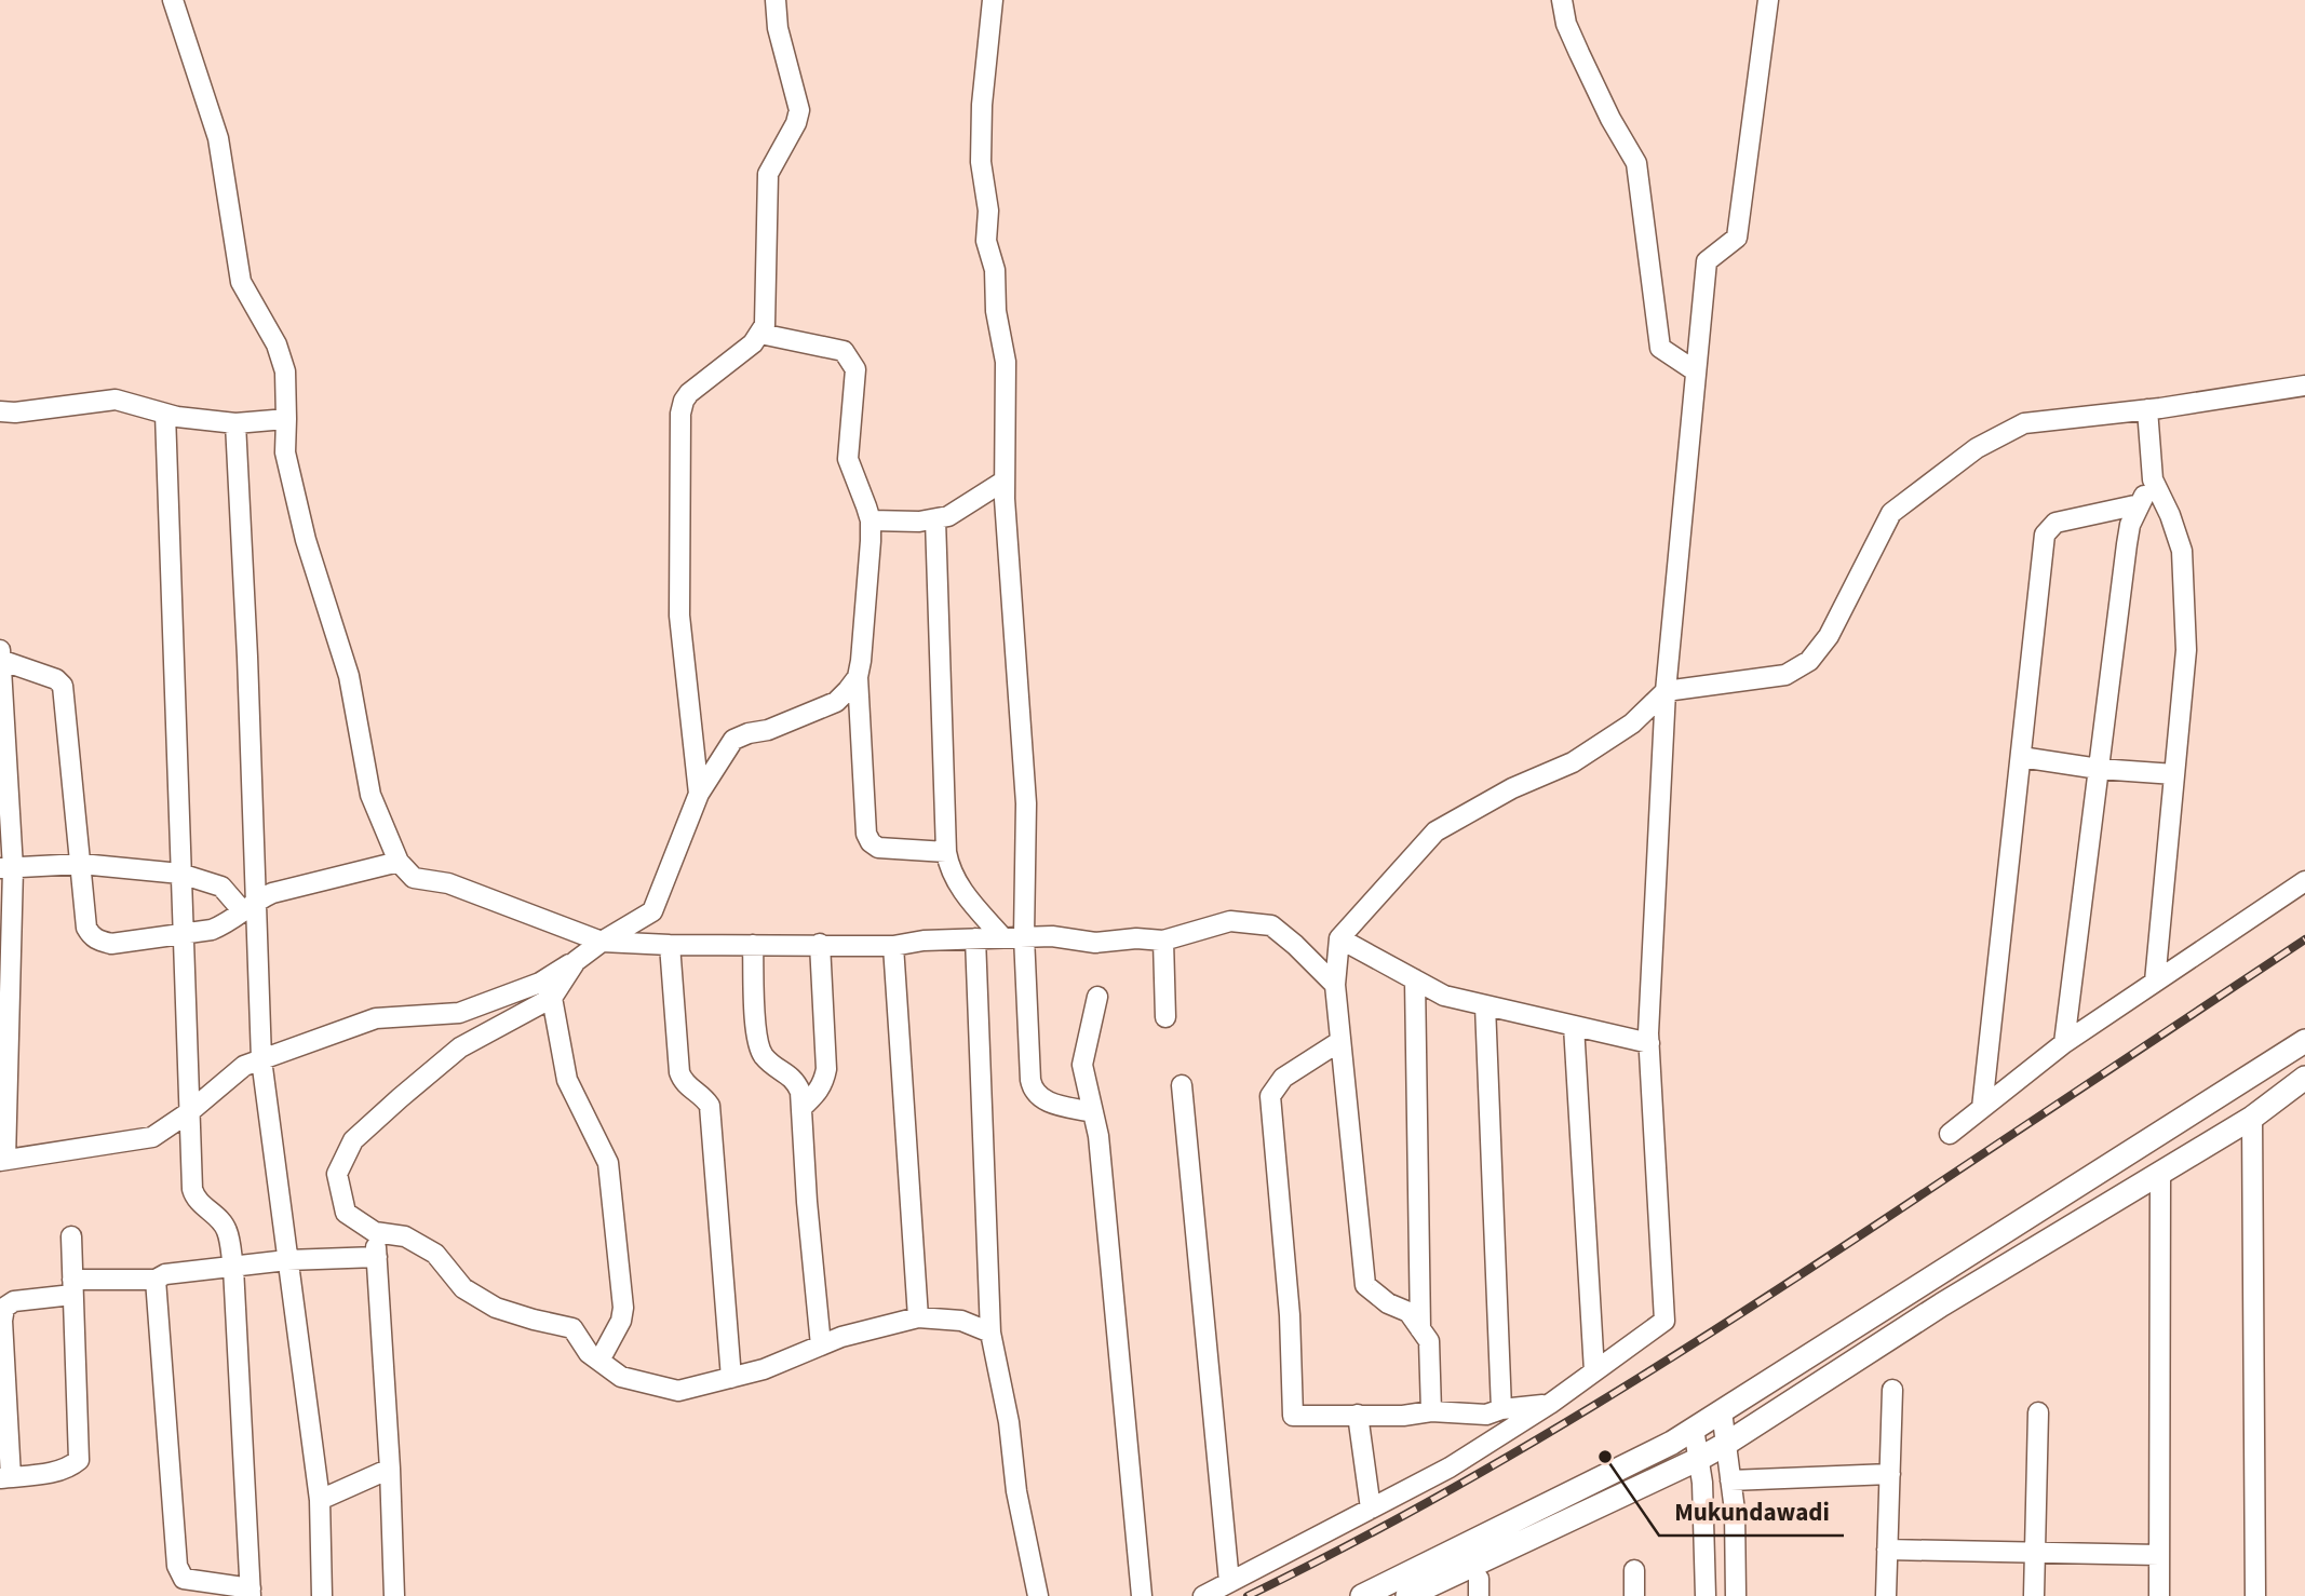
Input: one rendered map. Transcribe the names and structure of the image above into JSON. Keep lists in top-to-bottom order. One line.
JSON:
{"places":["Mukundawadi"]}
